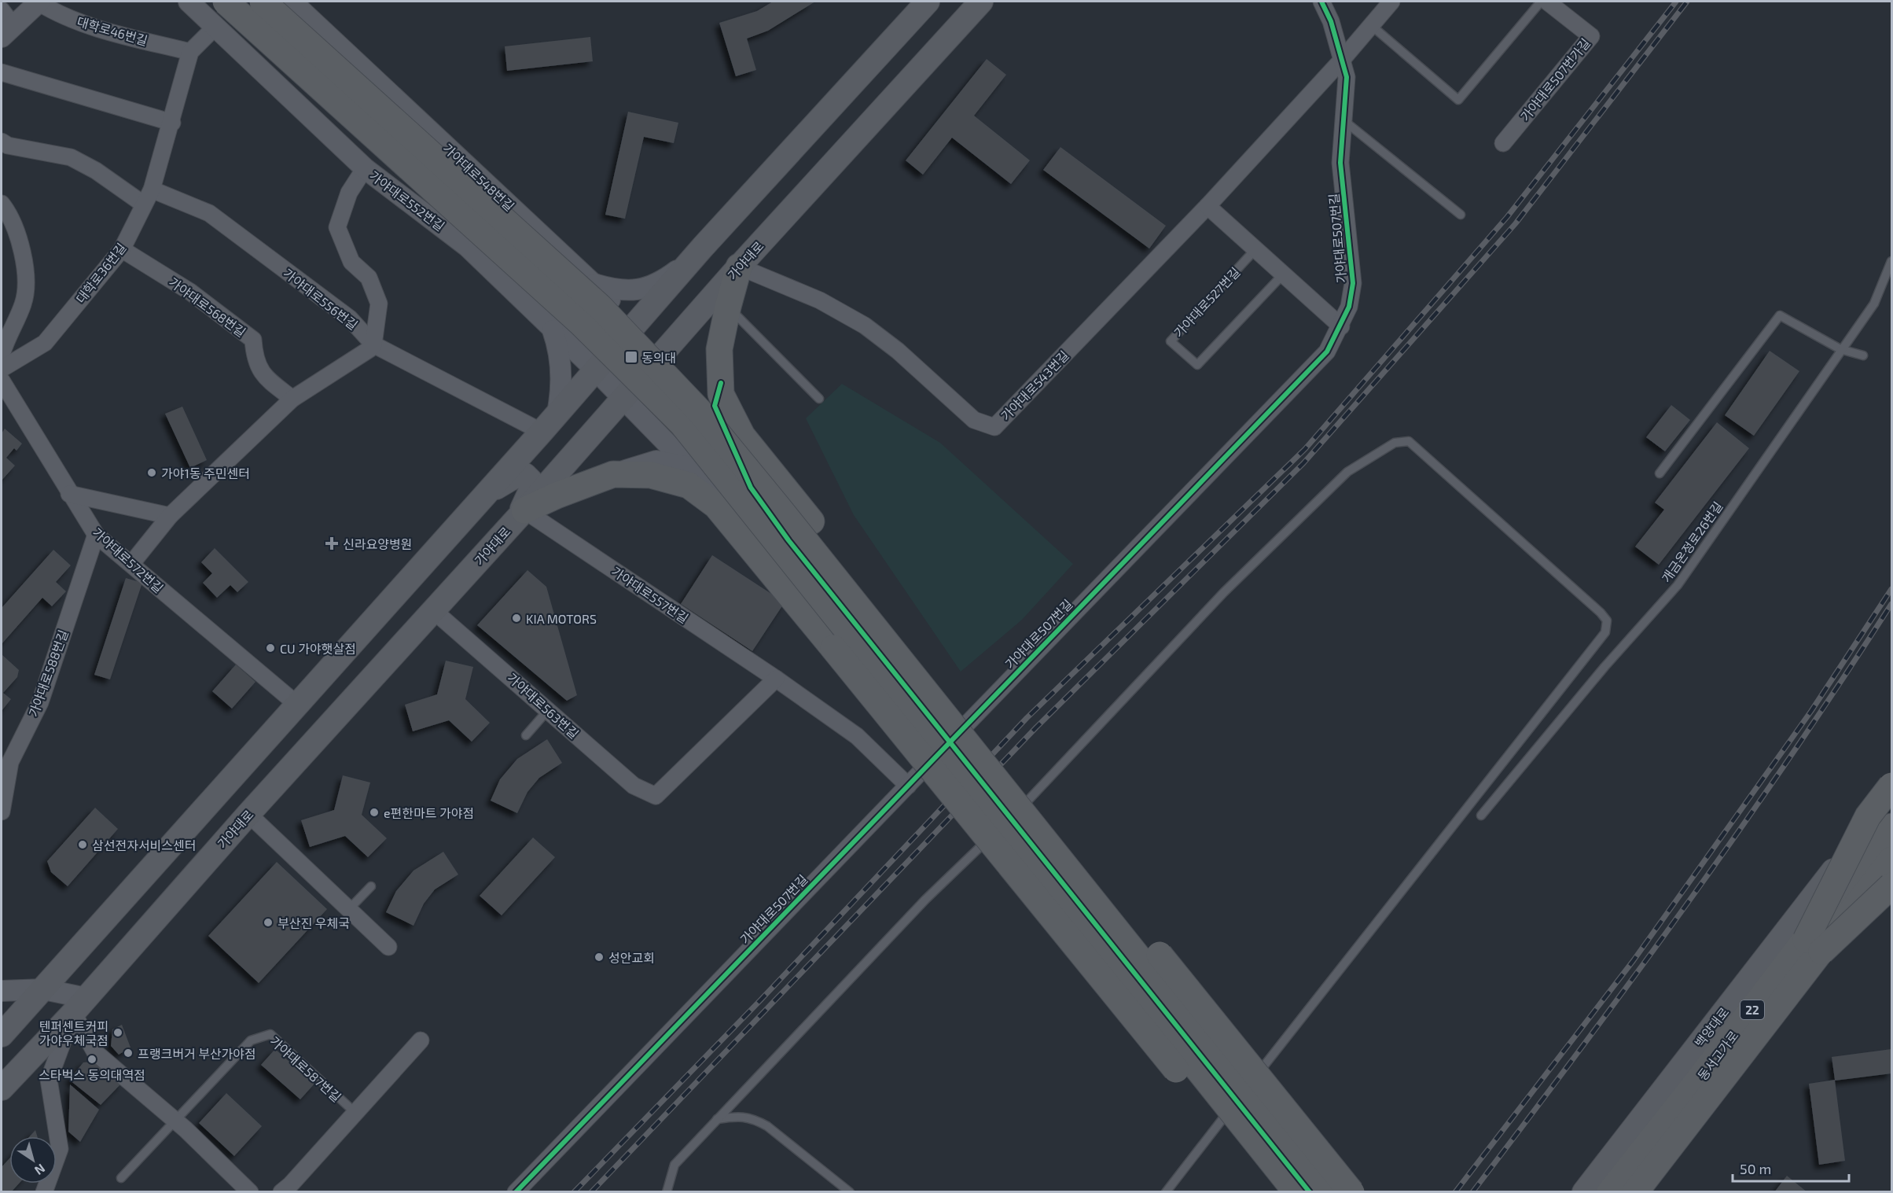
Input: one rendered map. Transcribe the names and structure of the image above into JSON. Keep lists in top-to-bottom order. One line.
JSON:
{"streets":{"highway":["22","동서고가로"],"main road":["가야대로","백양대로"],"street":["대학로46번길","가야대로507번가길","가야대로548번길","가야대로552번길","가야대로507번길","대학로36번길","가야대로556번길","가야대로568번길","가야대로543번길","가야대로572번길","가야대로557번길","가야대로588번길","가야대로563번길"],"lane":["가야대로527번길","개금온정로26번길","가야대로587번길"]},"crossings":[["대학로46번길","대학로36번길"],["가야대로548번길","가야대로"],["가야대로552번길","가야대로"],["가야대로507번길","가야대로557번길"],["가야대로","가야대로543번길"],["가야대로","가야대로557번길"],["가야대로","가야대로563번길"],["대학로36번길","가야대로556번길"],["대학로36번길","가야대로568번길"],["가야대로572번길","가야대로588번길"],["가야대로557번길","가야대로563번길"]],"places":{"transit":["동의대"],"other":["가야1동 주민센터","KIA MOTORS","CU 가야햇살점","e편한마트 가야점","삼선전자서비스센터","부산진 우체국","성안교회","텐퍼센트커피 가야우체국점","프랭크버거 부산가야점","스타벅스 동의대역점"],"health":["신라요양병원"]},"scale_bar":"50 m","north":"bottom right"}
